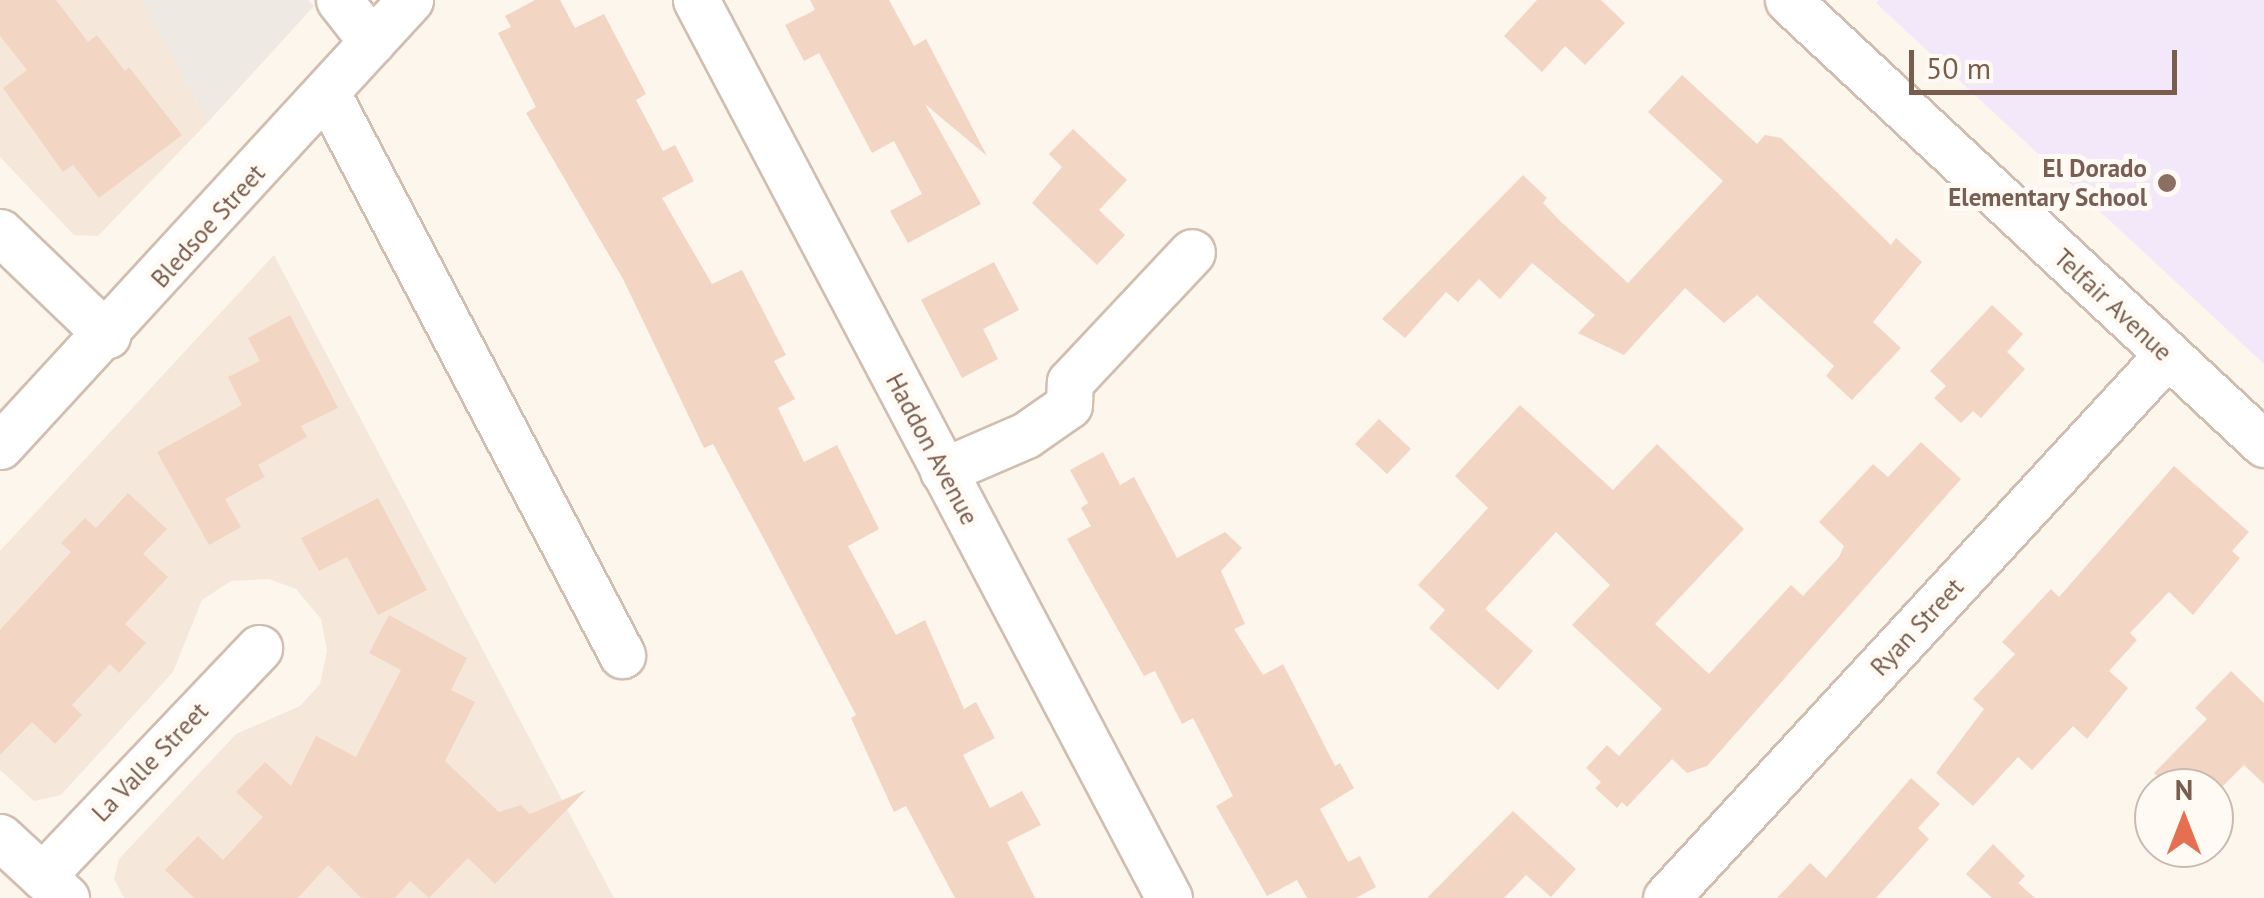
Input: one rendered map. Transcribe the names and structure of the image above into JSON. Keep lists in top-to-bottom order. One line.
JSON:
{"streets":{"street":["Bledsoe Street","Telfair Avenue","Haddon Avenue","Ryan Street","La Valle Street"]},"crossings":[["Telfair Avenue","Ryan Street"]],"places":["El Dorado Elementary School"],"scale_bar":"50 m","north":"top"}
